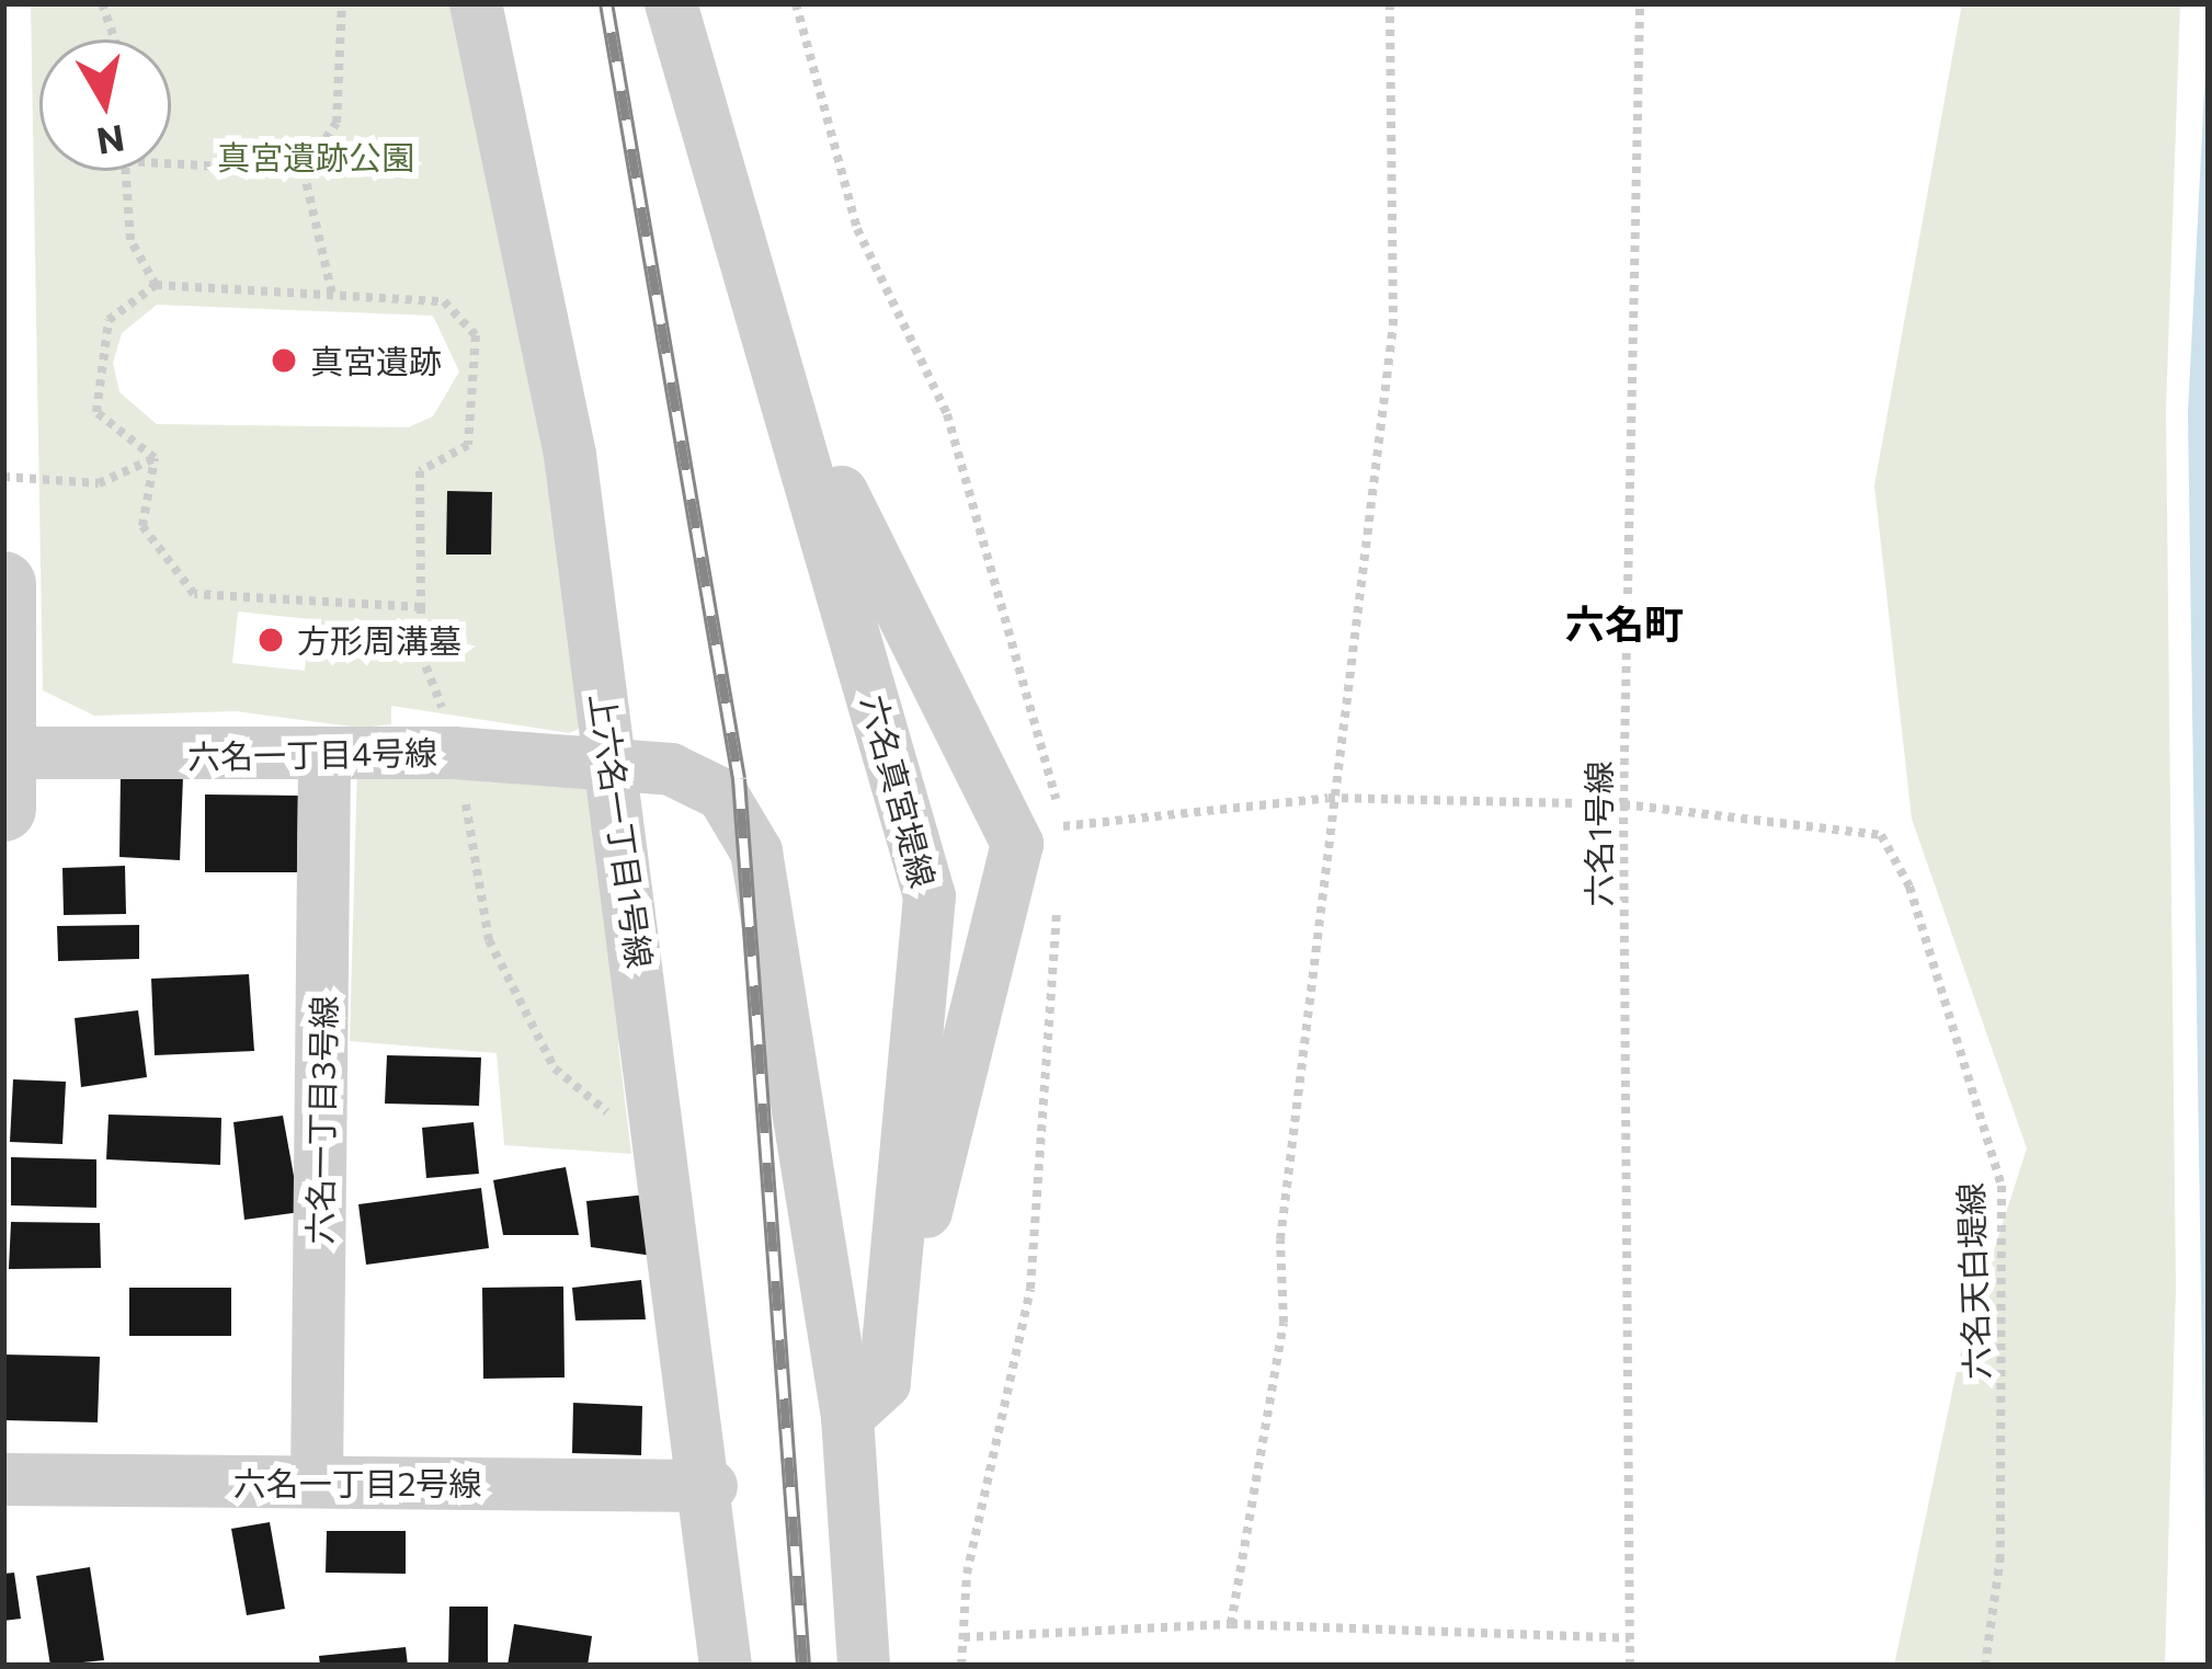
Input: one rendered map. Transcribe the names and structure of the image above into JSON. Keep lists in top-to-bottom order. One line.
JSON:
{"streets":{"street":["六名一丁目4号線","六名真宮堤線","上六名一丁目1号線","六名一丁目3号線","六名一丁目2号線"],"path":["六名1号線","六名天白堤線"]},"crossings":[["六名一丁目4号線","六名真宮堤線"],["六名一丁目4号線","上六名一丁目1号線"],["六名一丁目4号線","六名一丁目3号線"],["上六名一丁目1号線","六名一丁目2号線"],["六名1号線","六名天白堤線"],["六名一丁目3号線","六名一丁目2号線"]],"districts":["六名町"],"parks":["真宮遺跡公園"],"places":["真宮遺跡","方形周溝墓"],"north":"bottom"}
